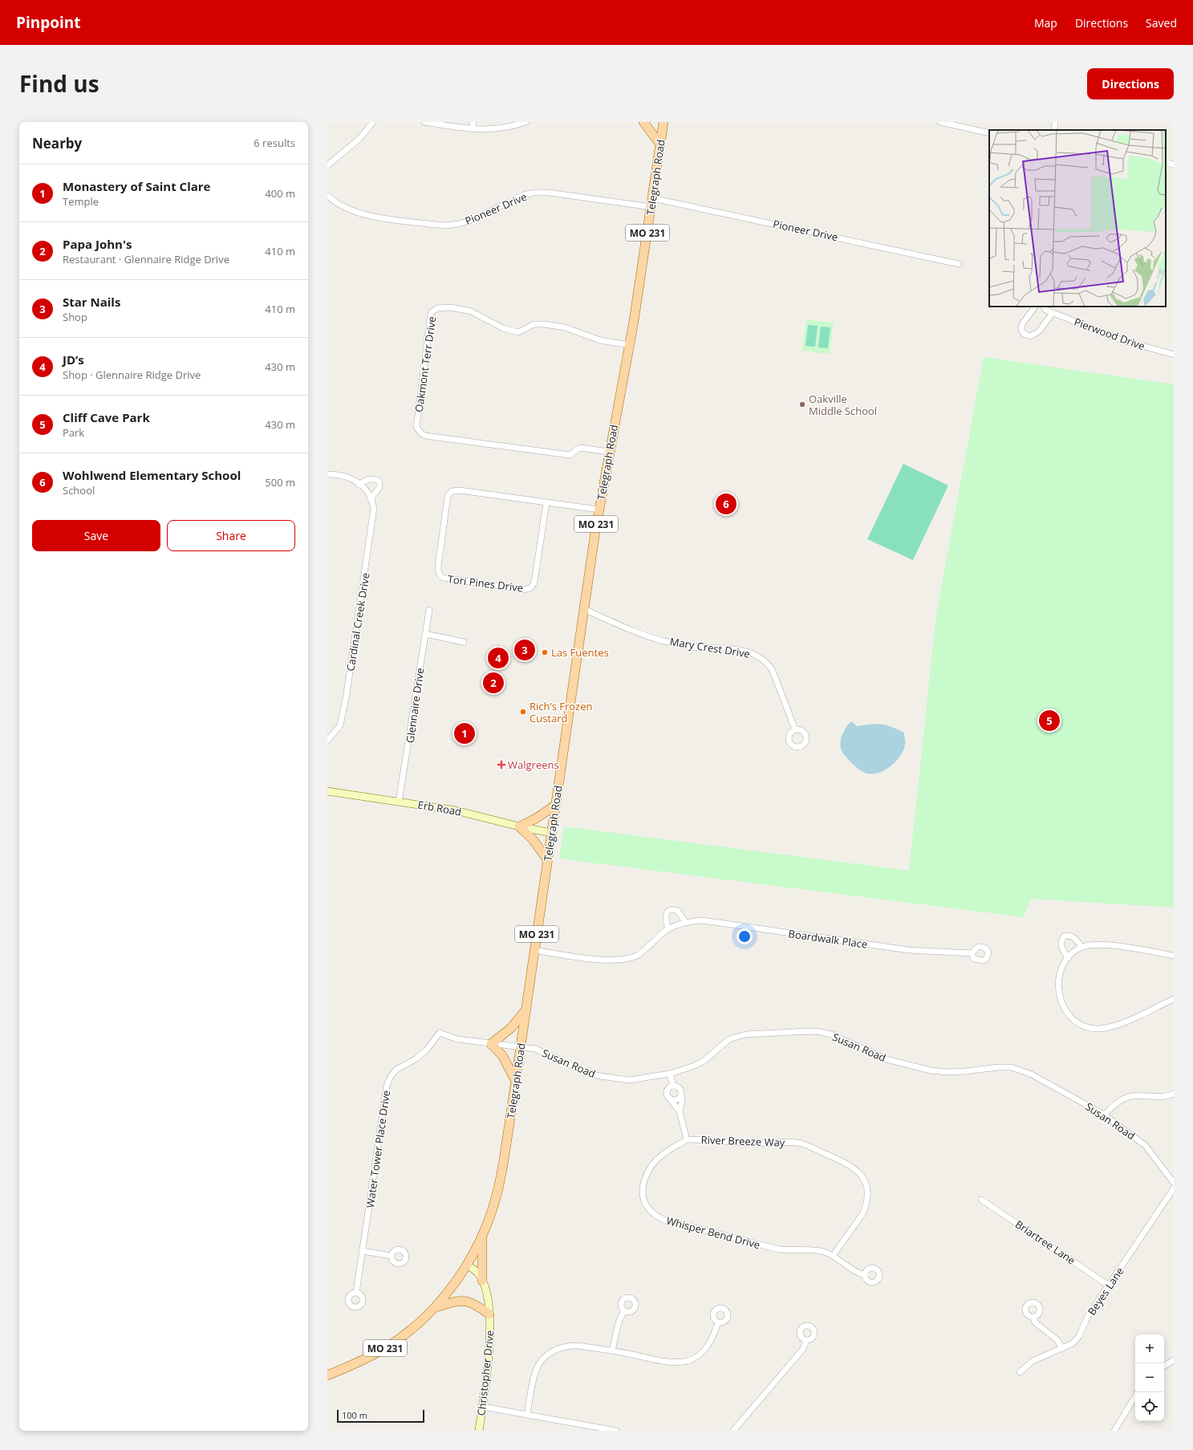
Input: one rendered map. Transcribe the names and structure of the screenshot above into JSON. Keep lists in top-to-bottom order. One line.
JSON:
{"streets":{"main road":["Telegraph Road","MO 231"],"street":["Pioneer Drive","Pierwood Drive","Oakmont Terr Drive","Tori Pines Drive","Cardinal Creek Drive","Mary Crest Drive","Glennaire Drive","Erb Road","Boardwalk Place","Susan Road","River Breeze Way","Water Tower Place Drive","Whisper Bend Drive","Briartree Lane","Beyes Lane","Christopher Drive"]},"crossings":[["Telegraph Road","Pioneer Drive"],["Telegraph Road","Oakmont Terr Drive"],["Telegraph Road","Tori Pines Drive"],["Telegraph Road","Mary Crest Drive"],["Telegraph Road","Erb Road"],["Telegraph Road","Boardwalk Place"],["Telegraph Road","Susan Road"],["Telegraph Road","Water Tower Place Drive"],["Telegraph Road","Christopher Drive"],["Glennaire Drive","Erb Road"],["Susan Road","Water Tower Place Drive"],["River Breeze Way","Whisper Bend Drive"],["Briartree Lane","Beyes Lane"]],"places":{"other":["Oakville Middle School","Las Fuentes","Rich’s Frozen Custard"],"health":["Walgreens"]},"scale_bar":"100 m","page":{"header":"Pinpoint","nav":["Map","Directions","Saved"],"title":"Find us","buttons":["Directions",["Save","Share"]],"heading":["Nearby","6 results"],"list":[{"mark":"1","name":"Monastery of Saint Clare","note":"Temple","value":"400 m"},{"mark":"2","name":"Papa John's","note":"Restaurant · Glennaire Ridge Drive","value":"410 m"},{"mark":"3","name":"Star Nails","note":"Shop","value":"410 m"},{"mark":"4","name":"JD’s","note":"Shop · Glennaire Ridge Drive","value":"430 m"},{"mark":"5","name":"Cliff Cave Park","note":"Park","value":"430 m"},{"mark":"6","name":"Wohlwend Elementary School","note":"School","value":"500 m"}],"pins":["6","3","4","2","5","1"],"map_buttons":["+","−"],"scale":"100 m"}}
